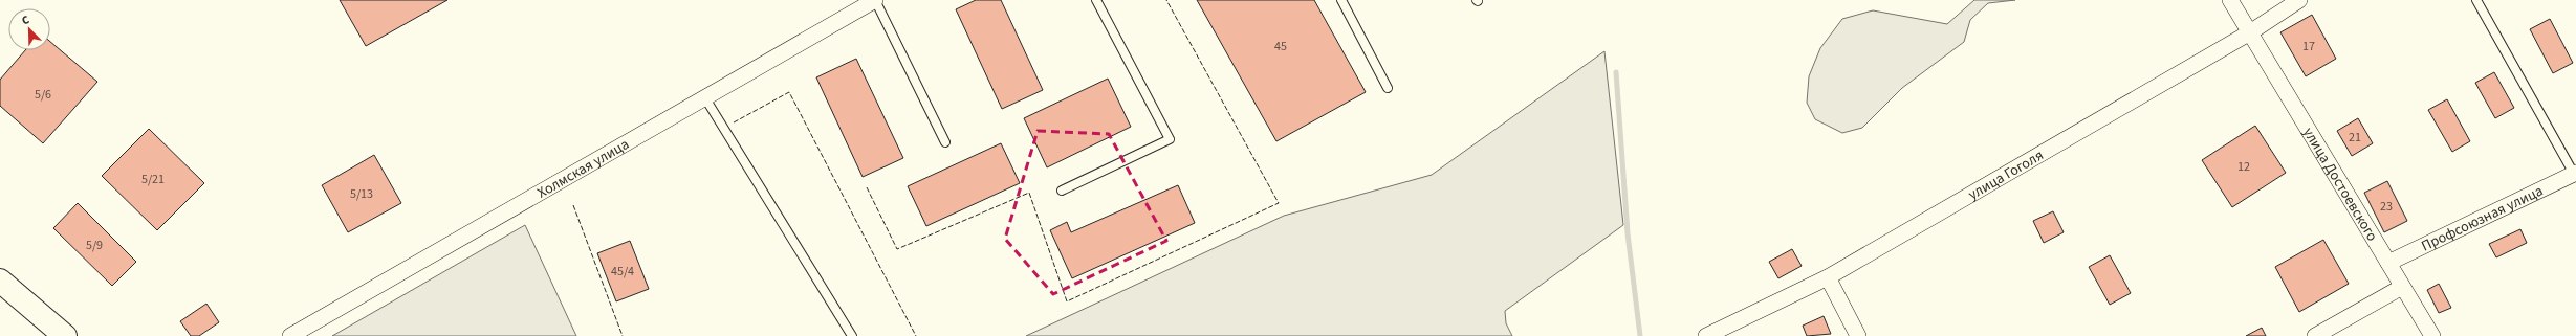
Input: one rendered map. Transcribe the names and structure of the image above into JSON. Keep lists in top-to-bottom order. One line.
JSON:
{"streets":{"street":["Холмская улица","улица Гоголя","улица Достоевского","Профсоюзная улица"]},"crossings":[["улица Гоголя","улица Достоевского"],["улица Достоевского","Профсоюзная улица"]],"house_numbers":["45","17","5/6","21","12","5/21","5/13","23","5/9","45/4"],"north":"top left"}
